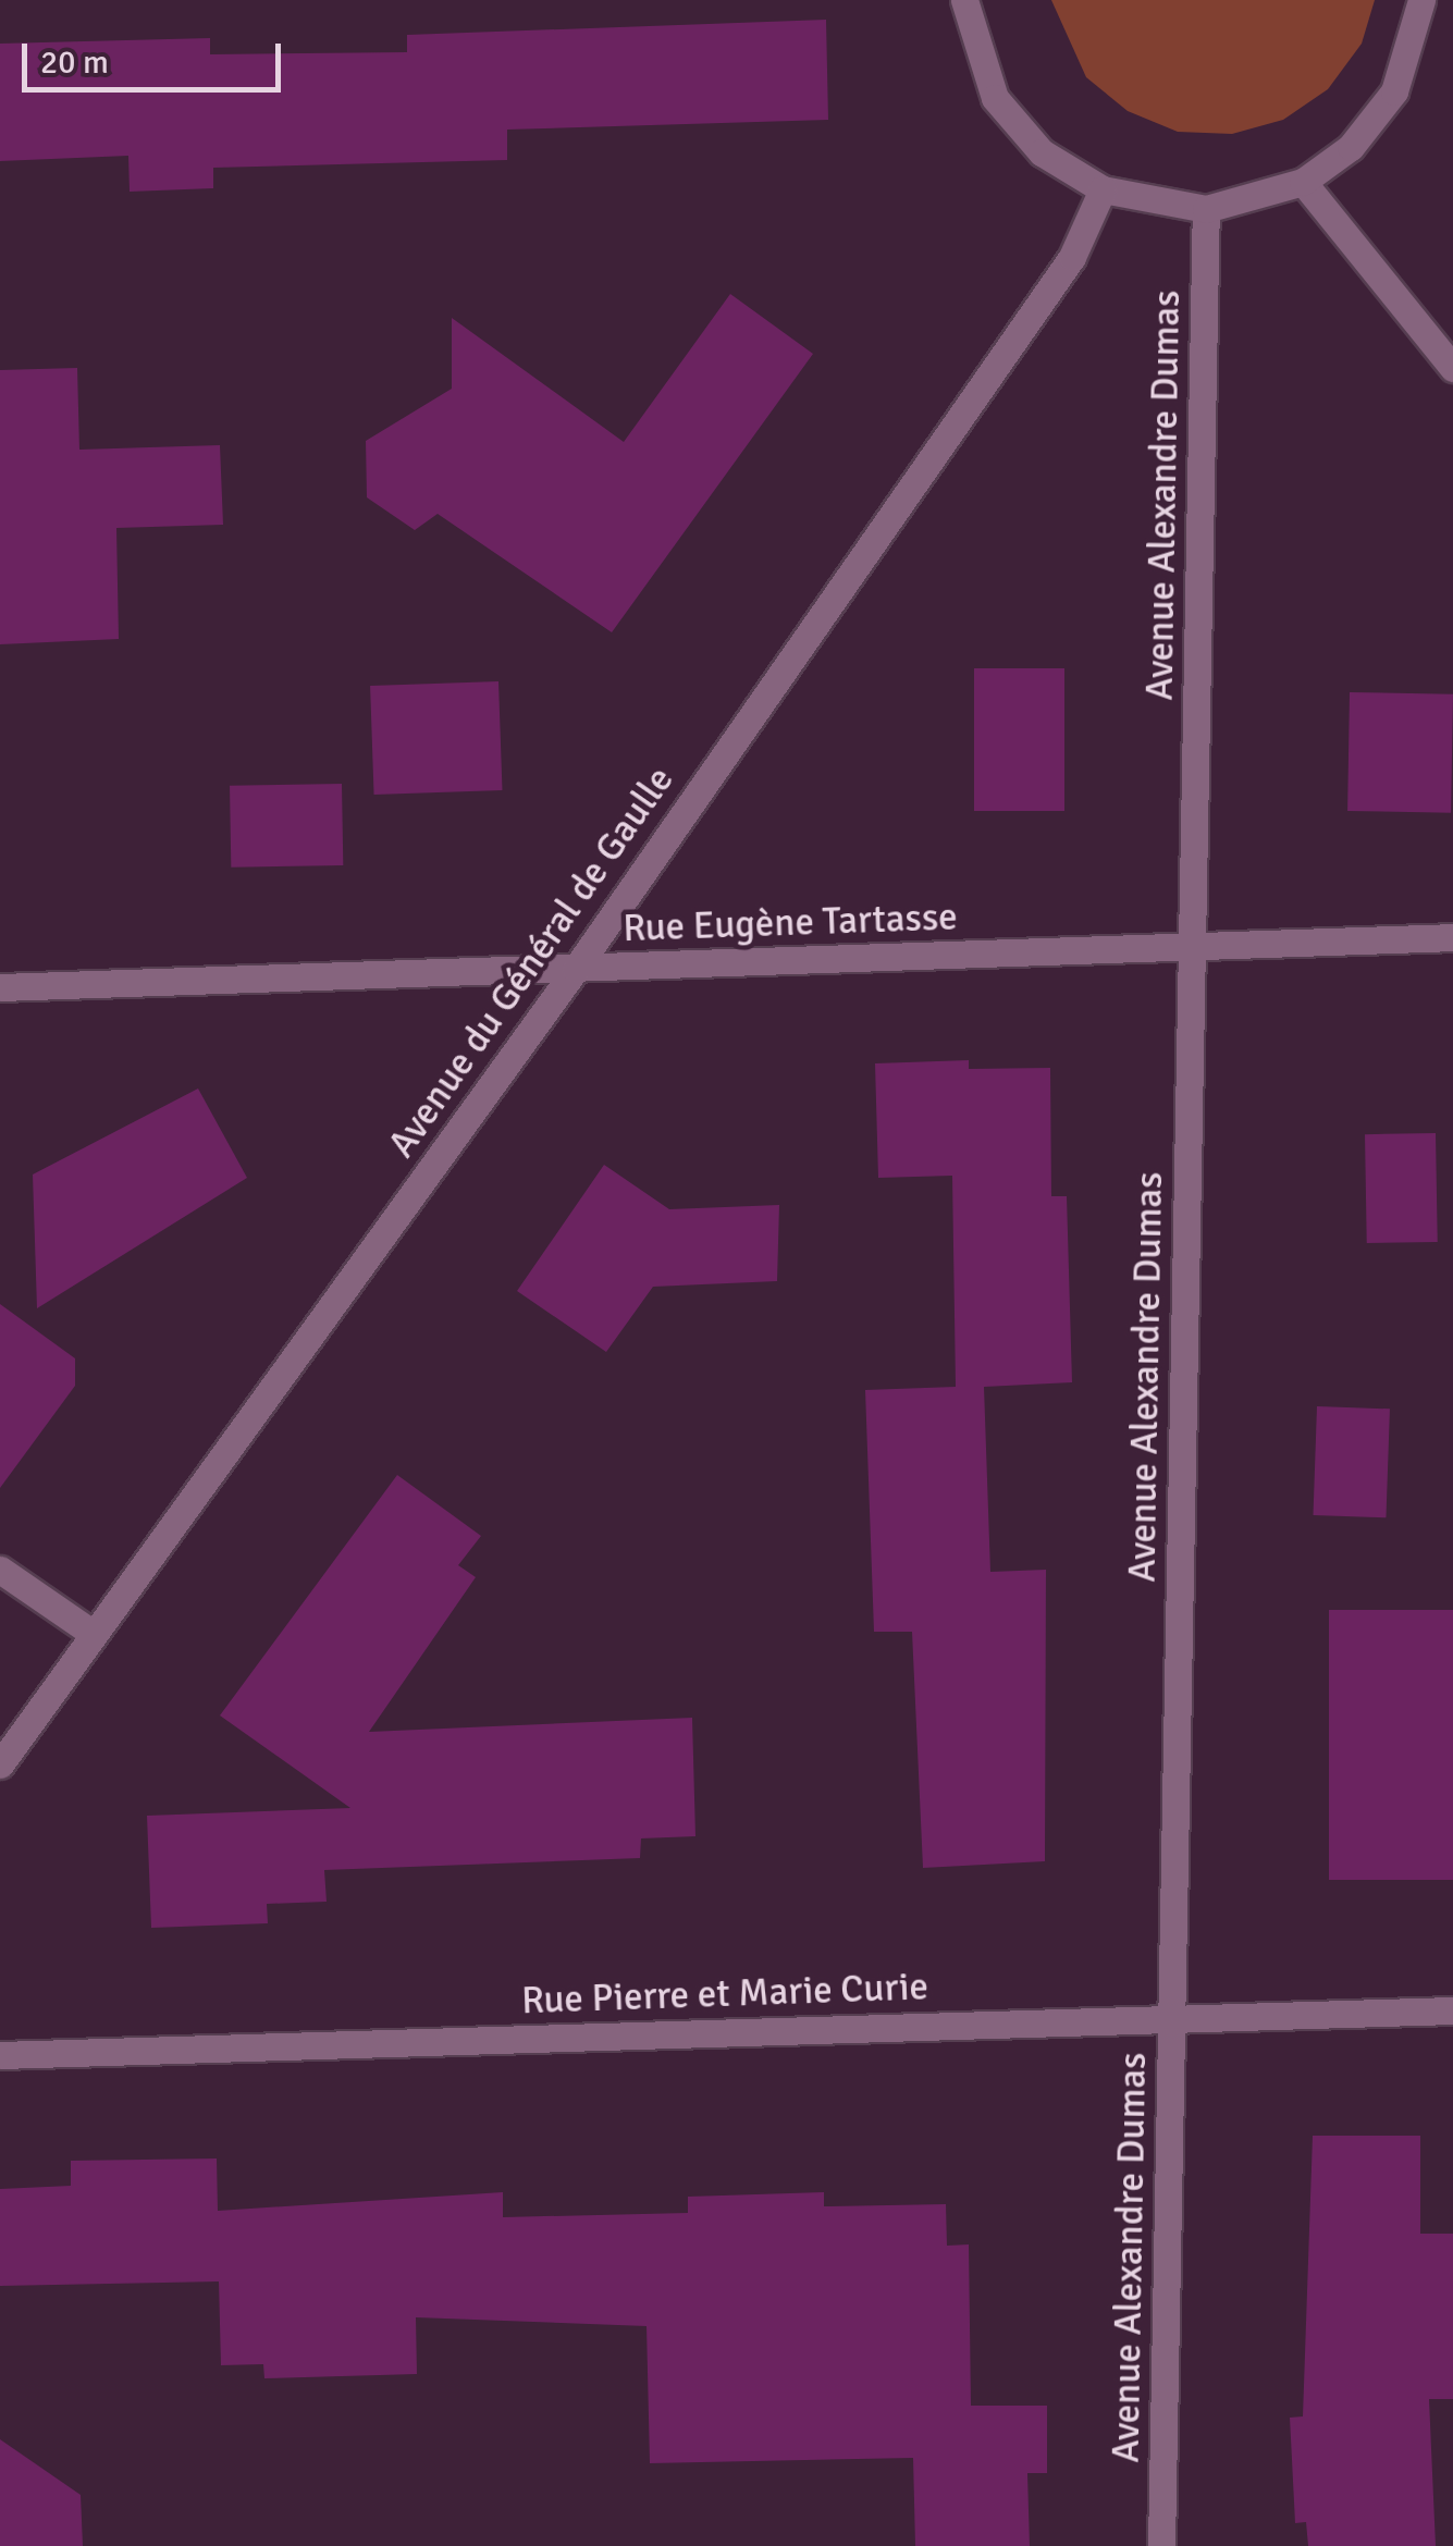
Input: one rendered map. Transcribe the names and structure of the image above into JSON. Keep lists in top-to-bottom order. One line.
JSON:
{"streets":{"street":["Avenue Alexandre Dumas","Rue Eugène Tartasse","Avenue du Général de Gaulle","Rue Pierre et Marie Curie"]},"crossings":[["Avenue Alexandre Dumas","Rue Eugène Tartasse"],["Avenue Alexandre Dumas","Rue Pierre et Marie Curie"],["Rue Eugène Tartasse","Avenue du Général de Gaulle"]],"scale_bar":"20 m"}
